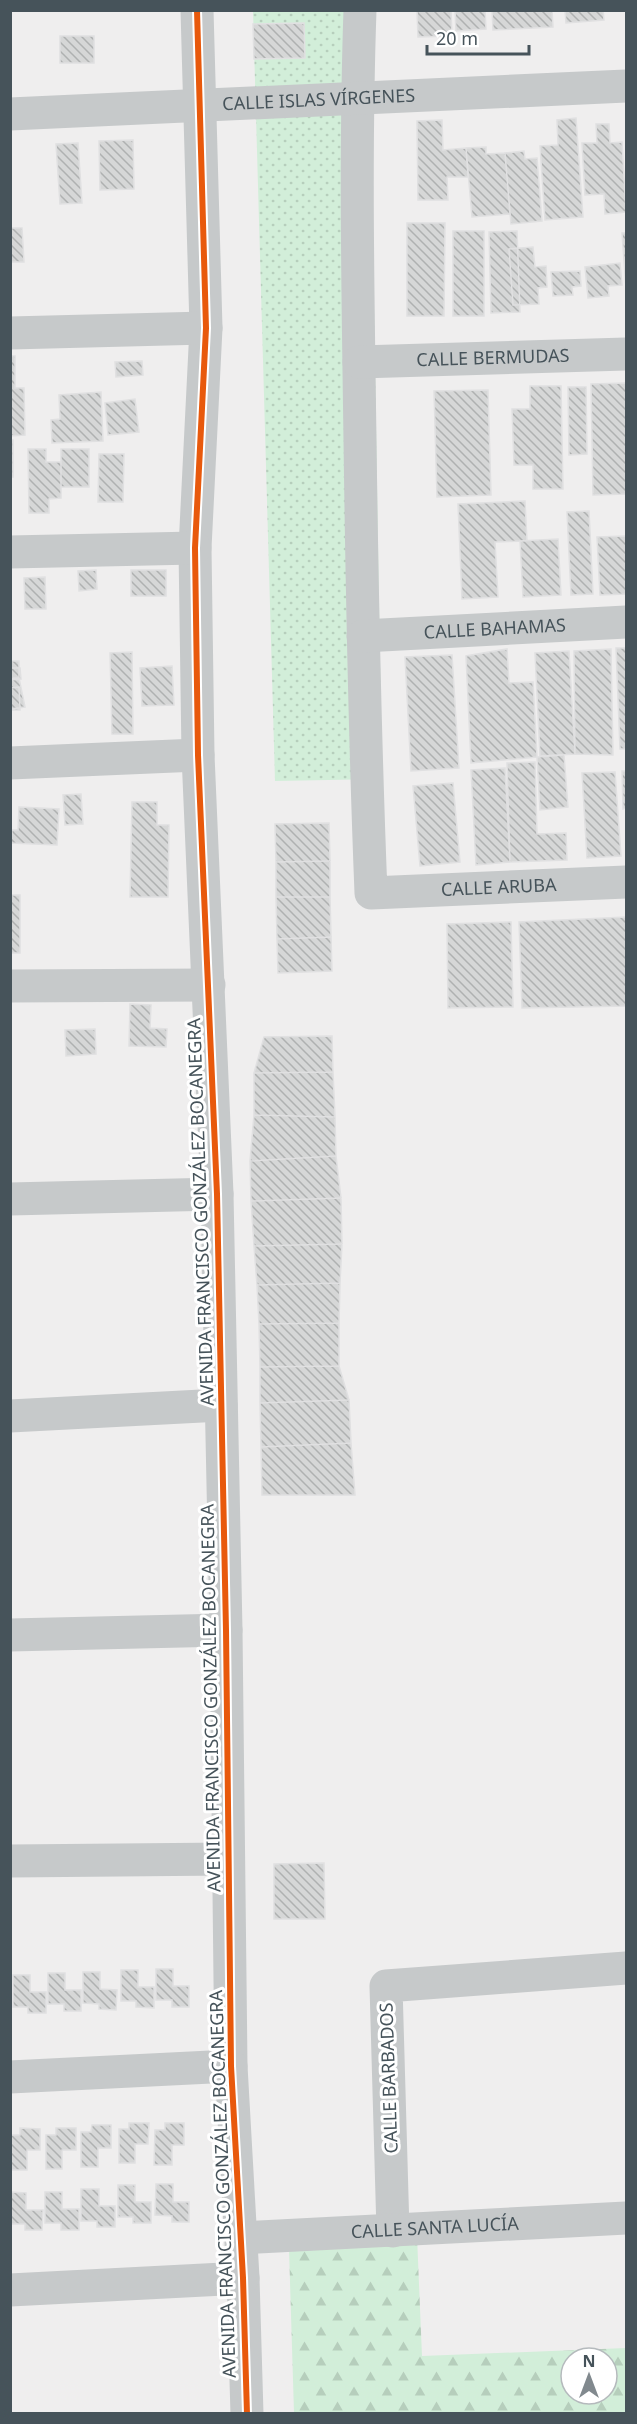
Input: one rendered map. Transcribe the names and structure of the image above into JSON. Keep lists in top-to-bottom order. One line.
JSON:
{"streets":{"street":["CALLE ISLAS VÍRGENES","CALLE BERMUDAS","CALLE BAHAMAS","CALLE ARUBA","AVENIDA FRANCISCO GONZÁLEZ BOCANEGRA","CALLE BARBADOS","CALLE SANTA LUCÍA"]},"crossings":[["CALLE ISLAS VÍRGENES","AVENIDA FRANCISCO GONZÁLEZ BOCANEGRA"],["CALLE BAHAMAS","CALLE ARUBA"],["AVENIDA FRANCISCO GONZÁLEZ BOCANEGRA","CALLE SANTA LUCÍA"],["CALLE BARBADOS","CALLE SANTA LUCÍA"]],"scale_bar":"20 m","north":"top"}
